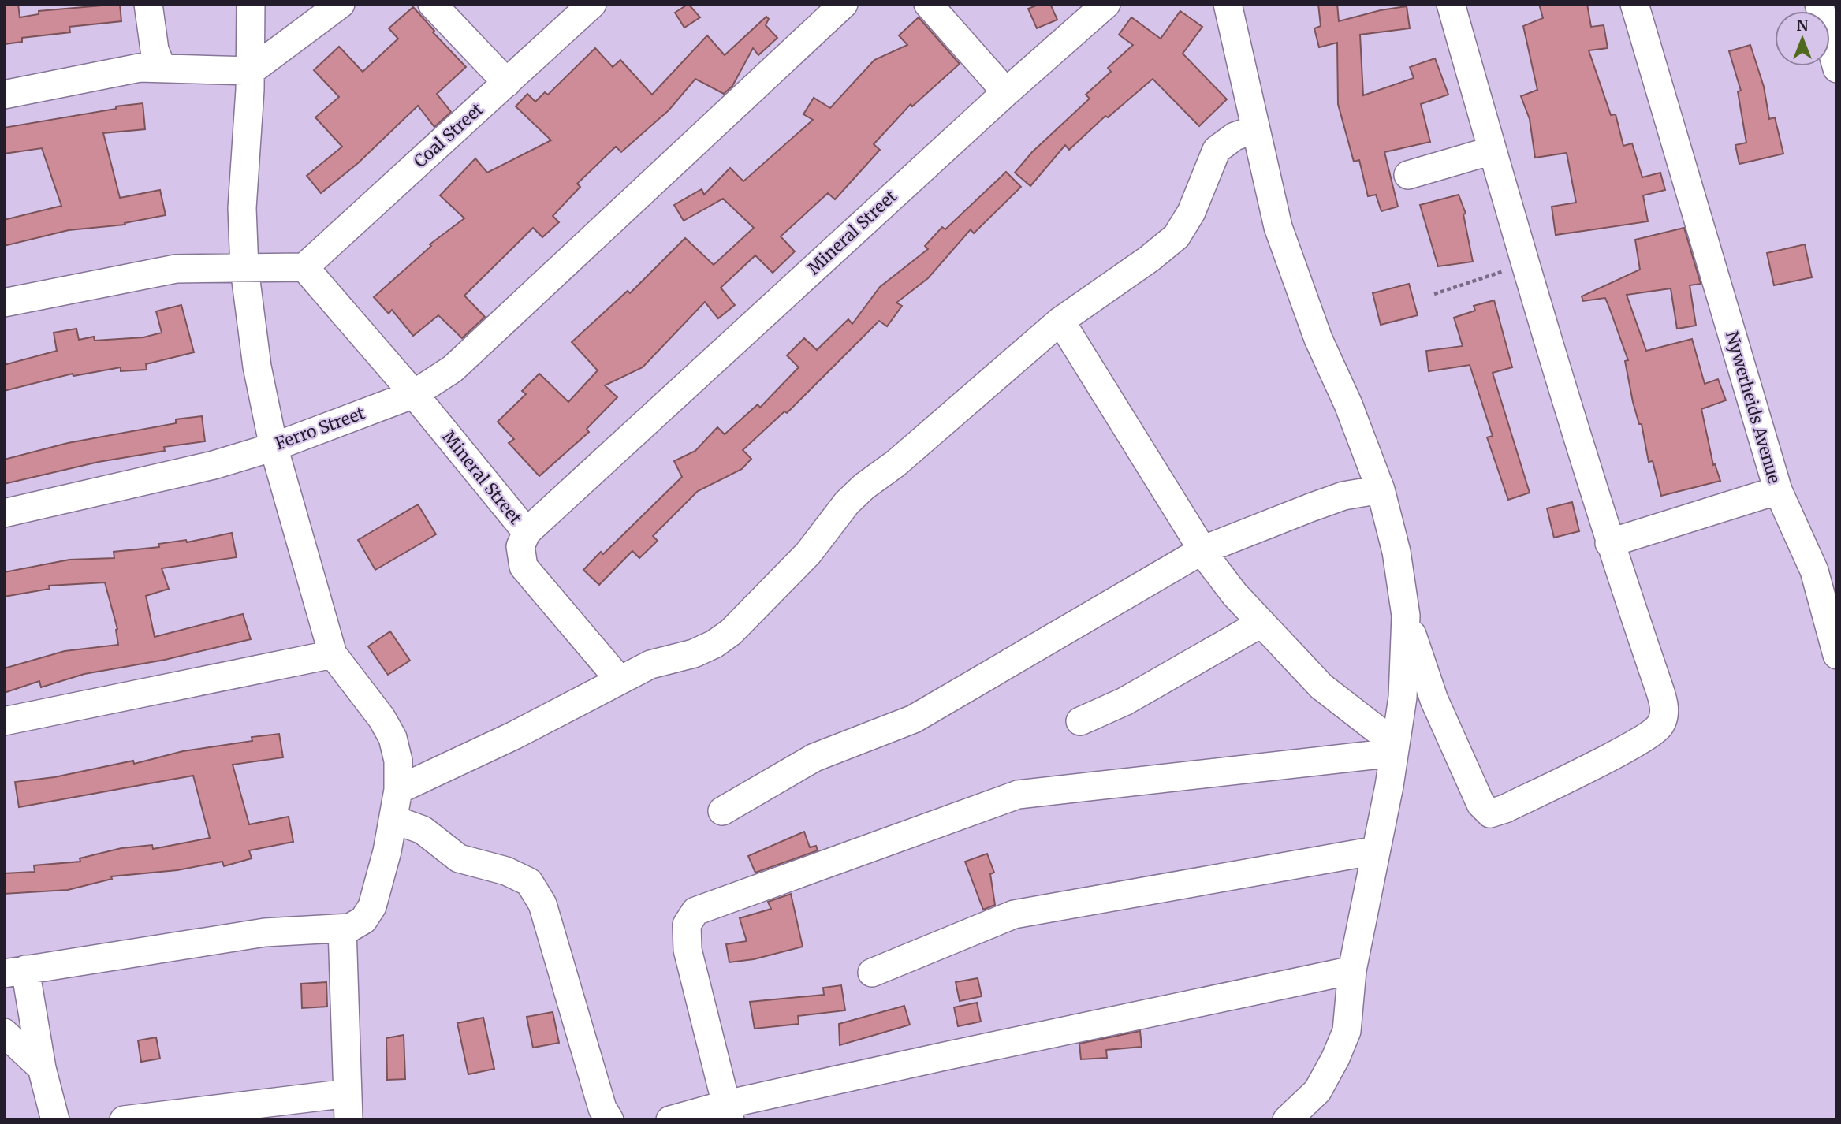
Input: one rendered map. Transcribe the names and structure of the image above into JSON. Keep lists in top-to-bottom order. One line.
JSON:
{"streets":{"street":["Coal Street","Mineral Street","Nywerheids Avenue","Ferro Street"]},"crossings":[["Mineral Street","Ferro Street"]],"north":"top"}
